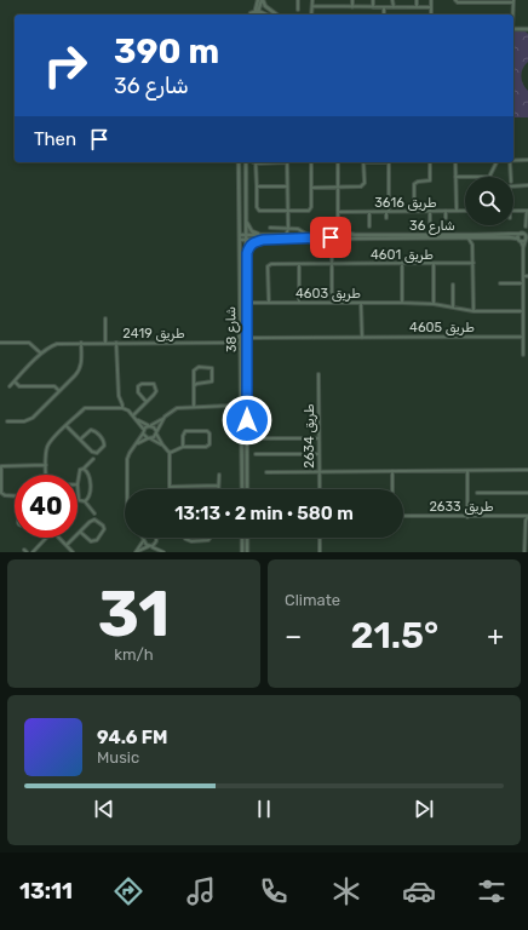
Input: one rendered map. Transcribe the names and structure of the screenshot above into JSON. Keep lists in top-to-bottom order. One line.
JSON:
{"streets":{"street":["طريق 3616","شارع 36","طريق 4601","طريق 4603","طريق 4605","شارع 38","طريق 2419","طريق 2634","طريق 2633"]},"crossings":[["طريق 4601","طريق 4603"]],"page":{"turn":["390 m","شارع 36"],"then":"Then","limit":"40","trip":"13:13 · 2 min · 580 m","tile":[["31","km/h"],"Climate"],"heat":["−","21.5°","+"],"song":["94.6 FM","Music"],"tabs":"13:11"}}
